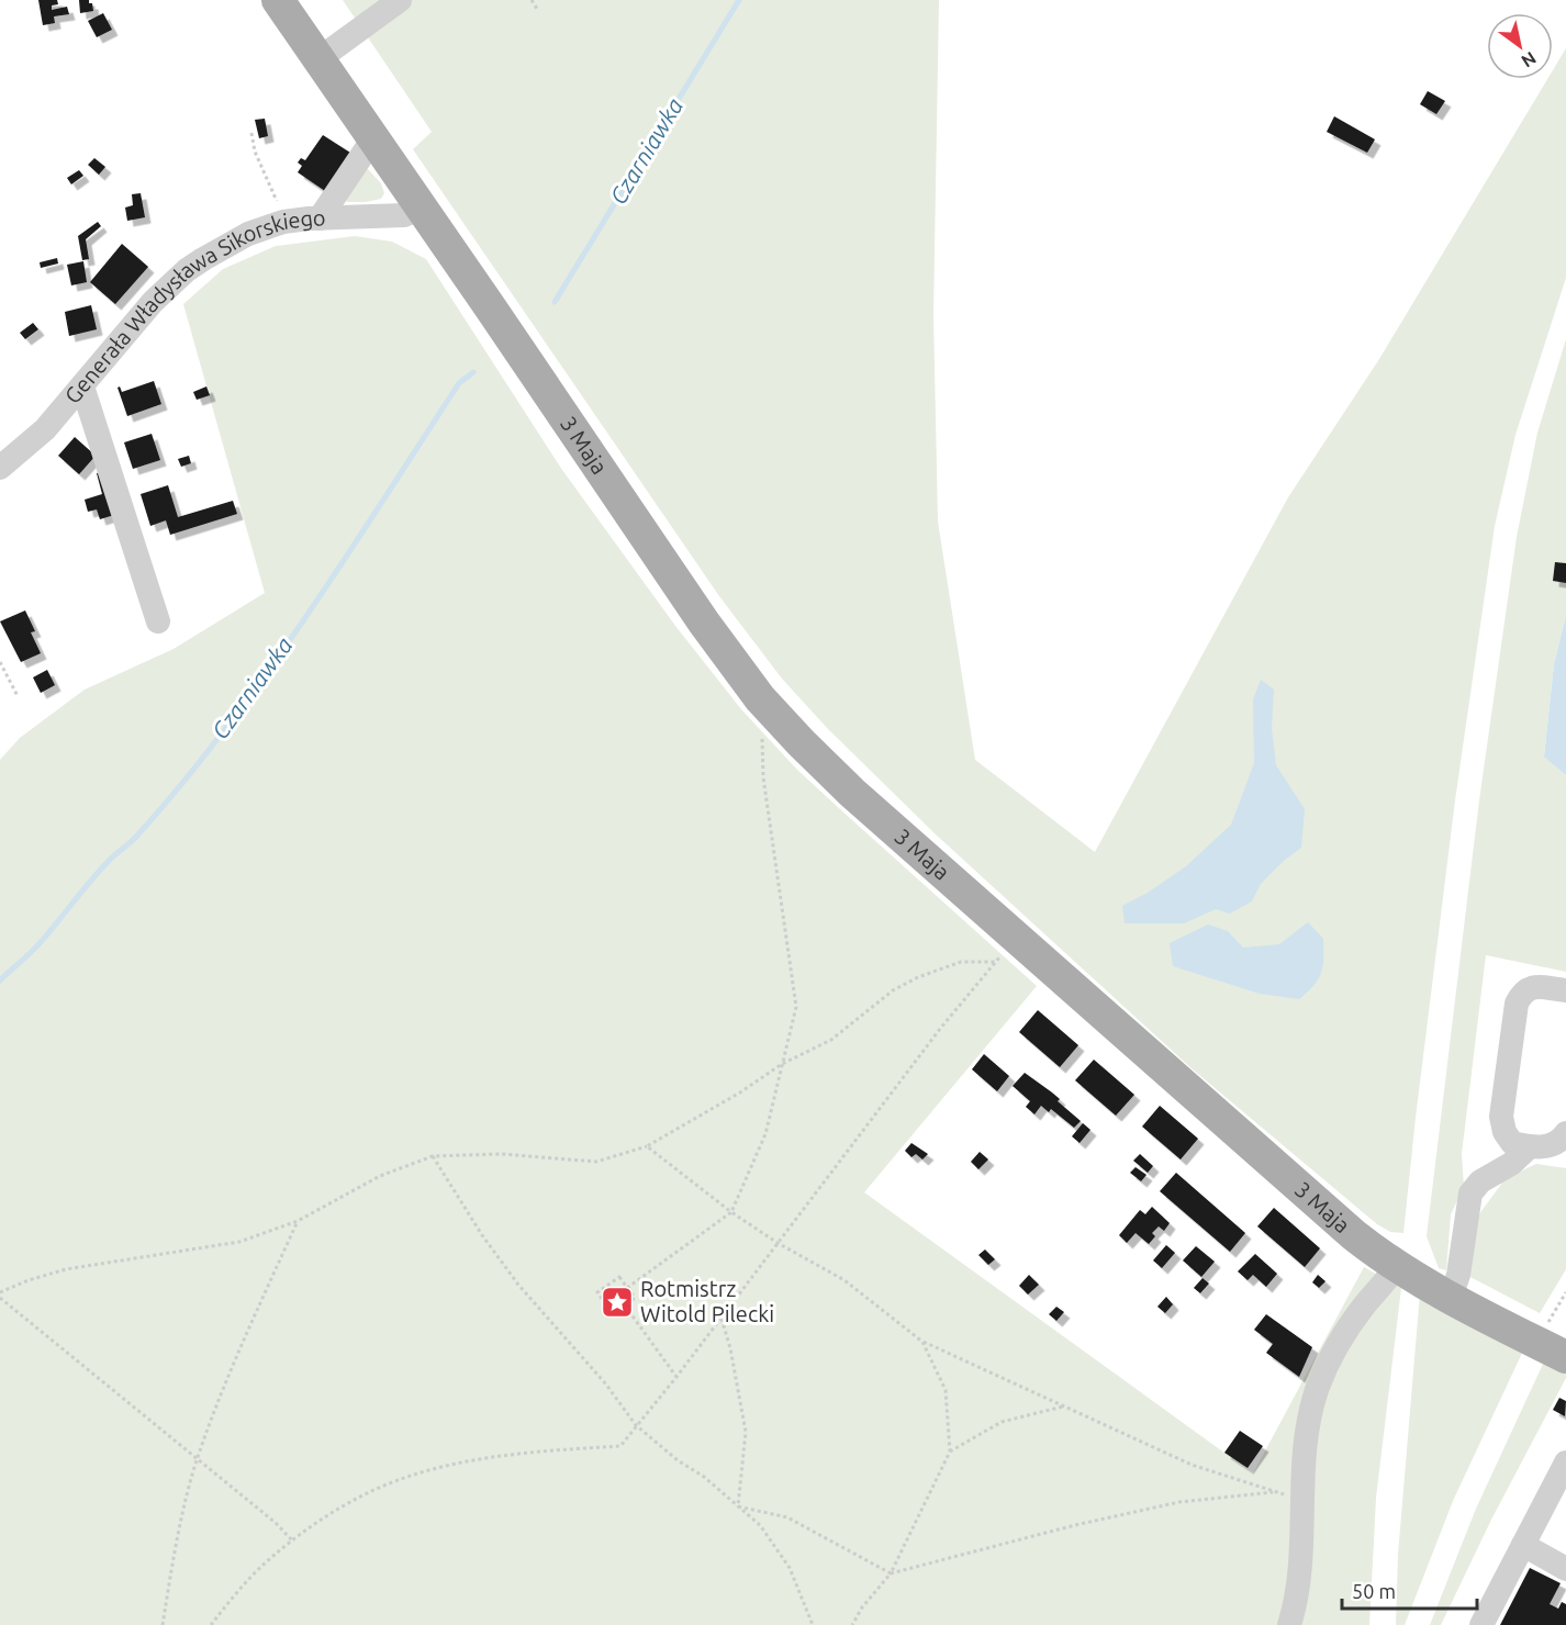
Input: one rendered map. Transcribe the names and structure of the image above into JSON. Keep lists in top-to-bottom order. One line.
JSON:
{"streets":{"main road":["3 Maja"],"street":["Generała Władysława Sikorskiego"]},"crossings":[["Generała Władysława Sikorskiego","3 Maja"]],"water":["Czarniawka"],"places":{"place":["Rotmistrz Witold Pilecki"]},"scale_bar":"50 m","north":"bottom right"}
